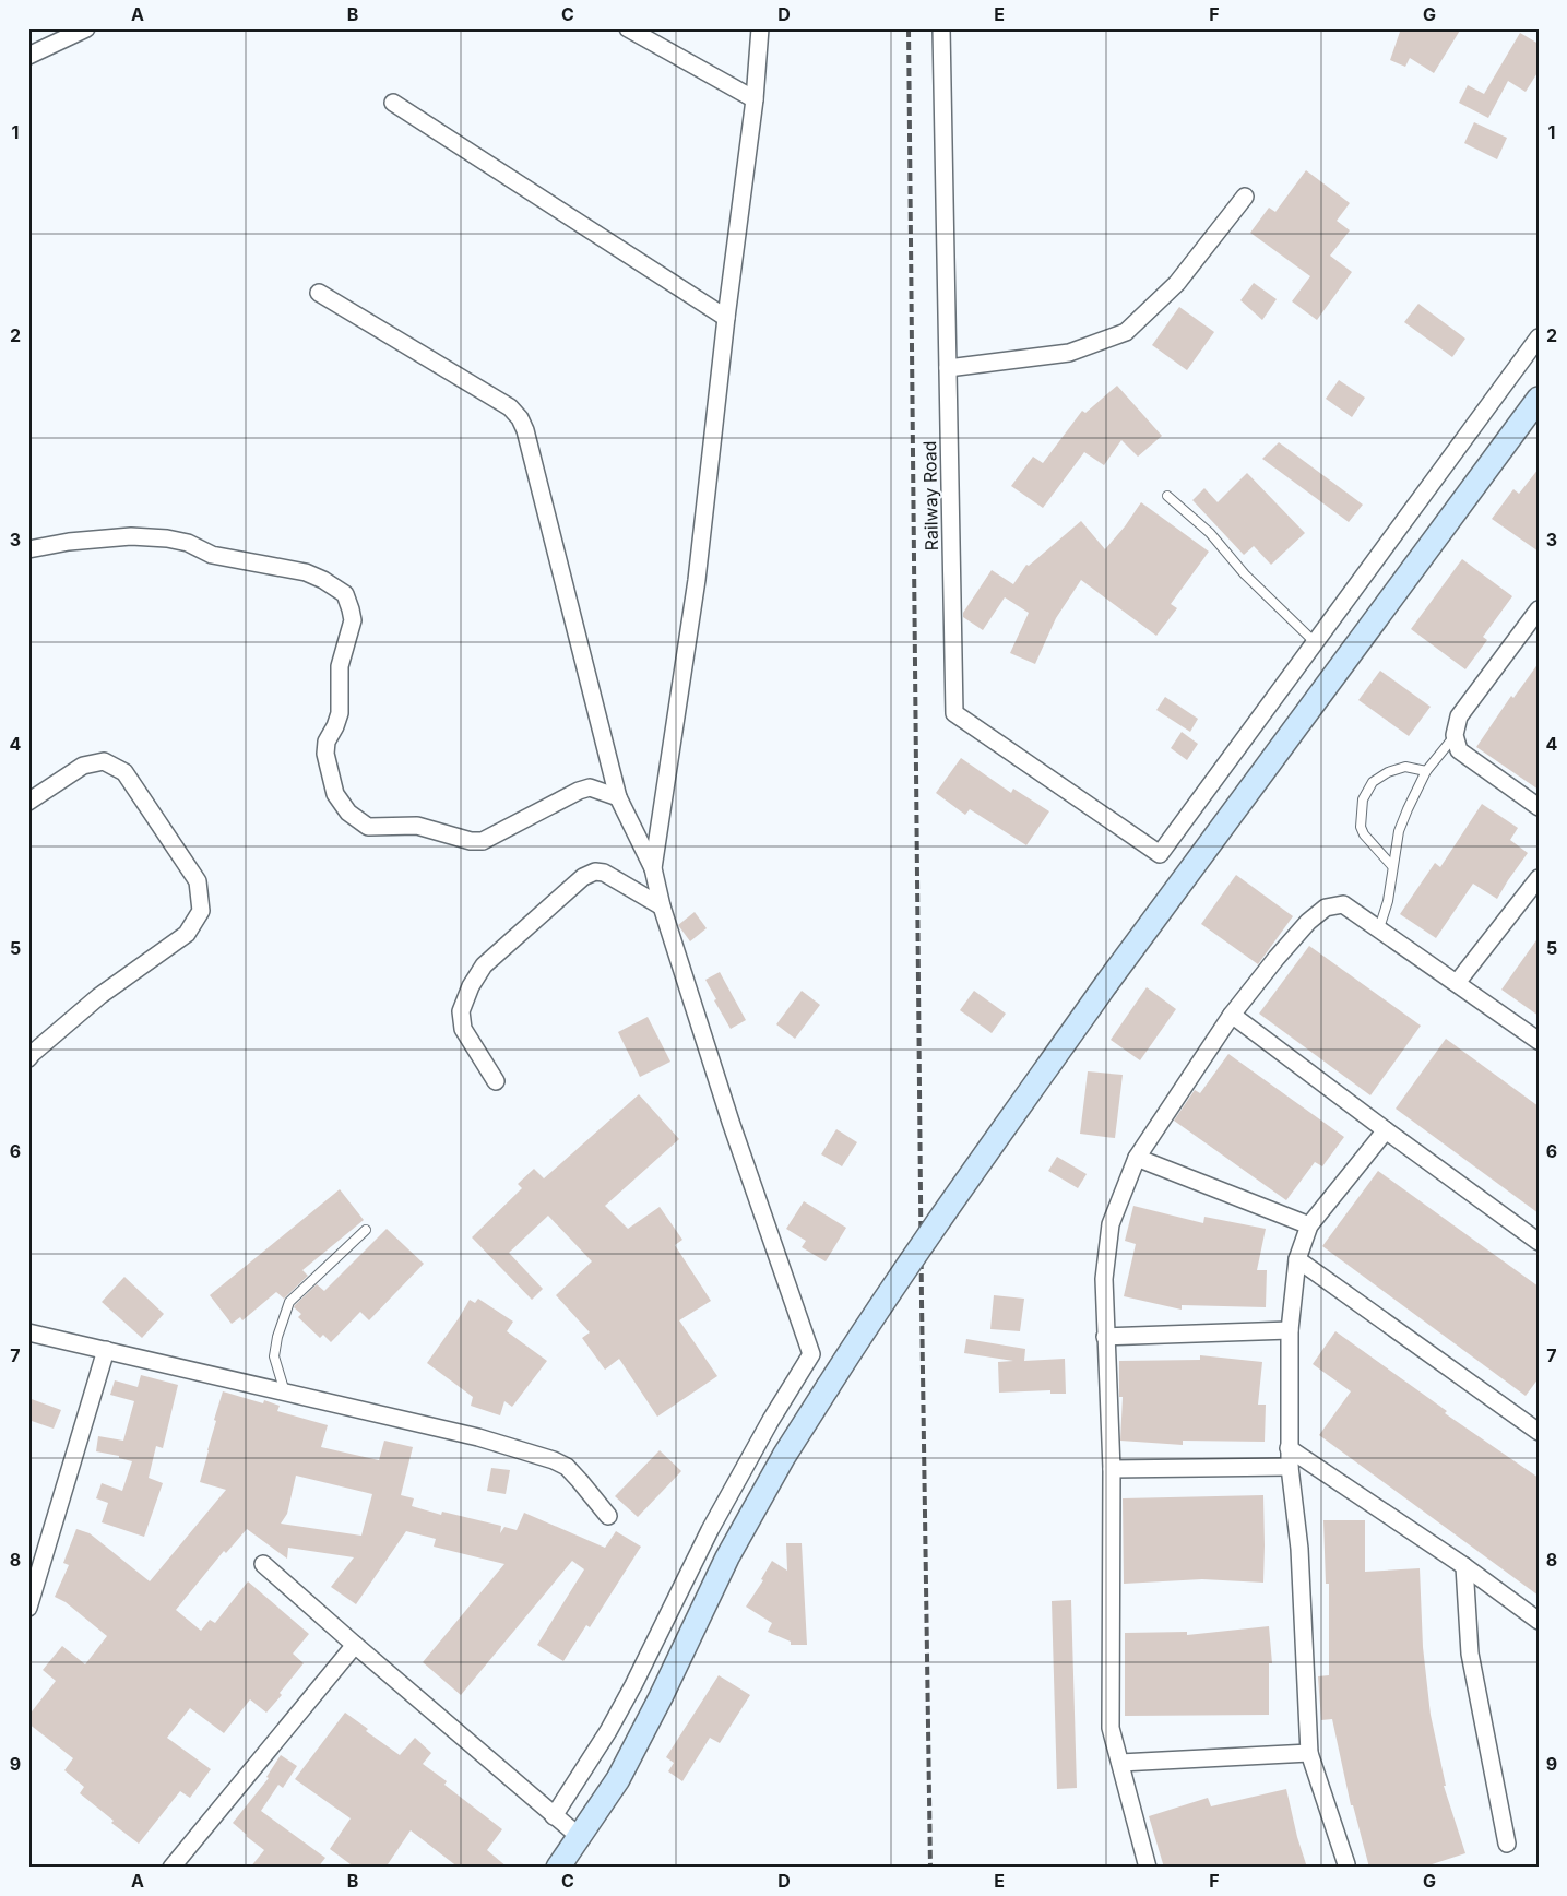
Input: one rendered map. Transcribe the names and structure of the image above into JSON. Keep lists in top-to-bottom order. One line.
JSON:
{"streets":{"street":["Railway Road"]},"grid":{"columns":["A","B","C","D","E","F","G"],"rows":["1","2","3","4","5","6","7","8","9"]}}
